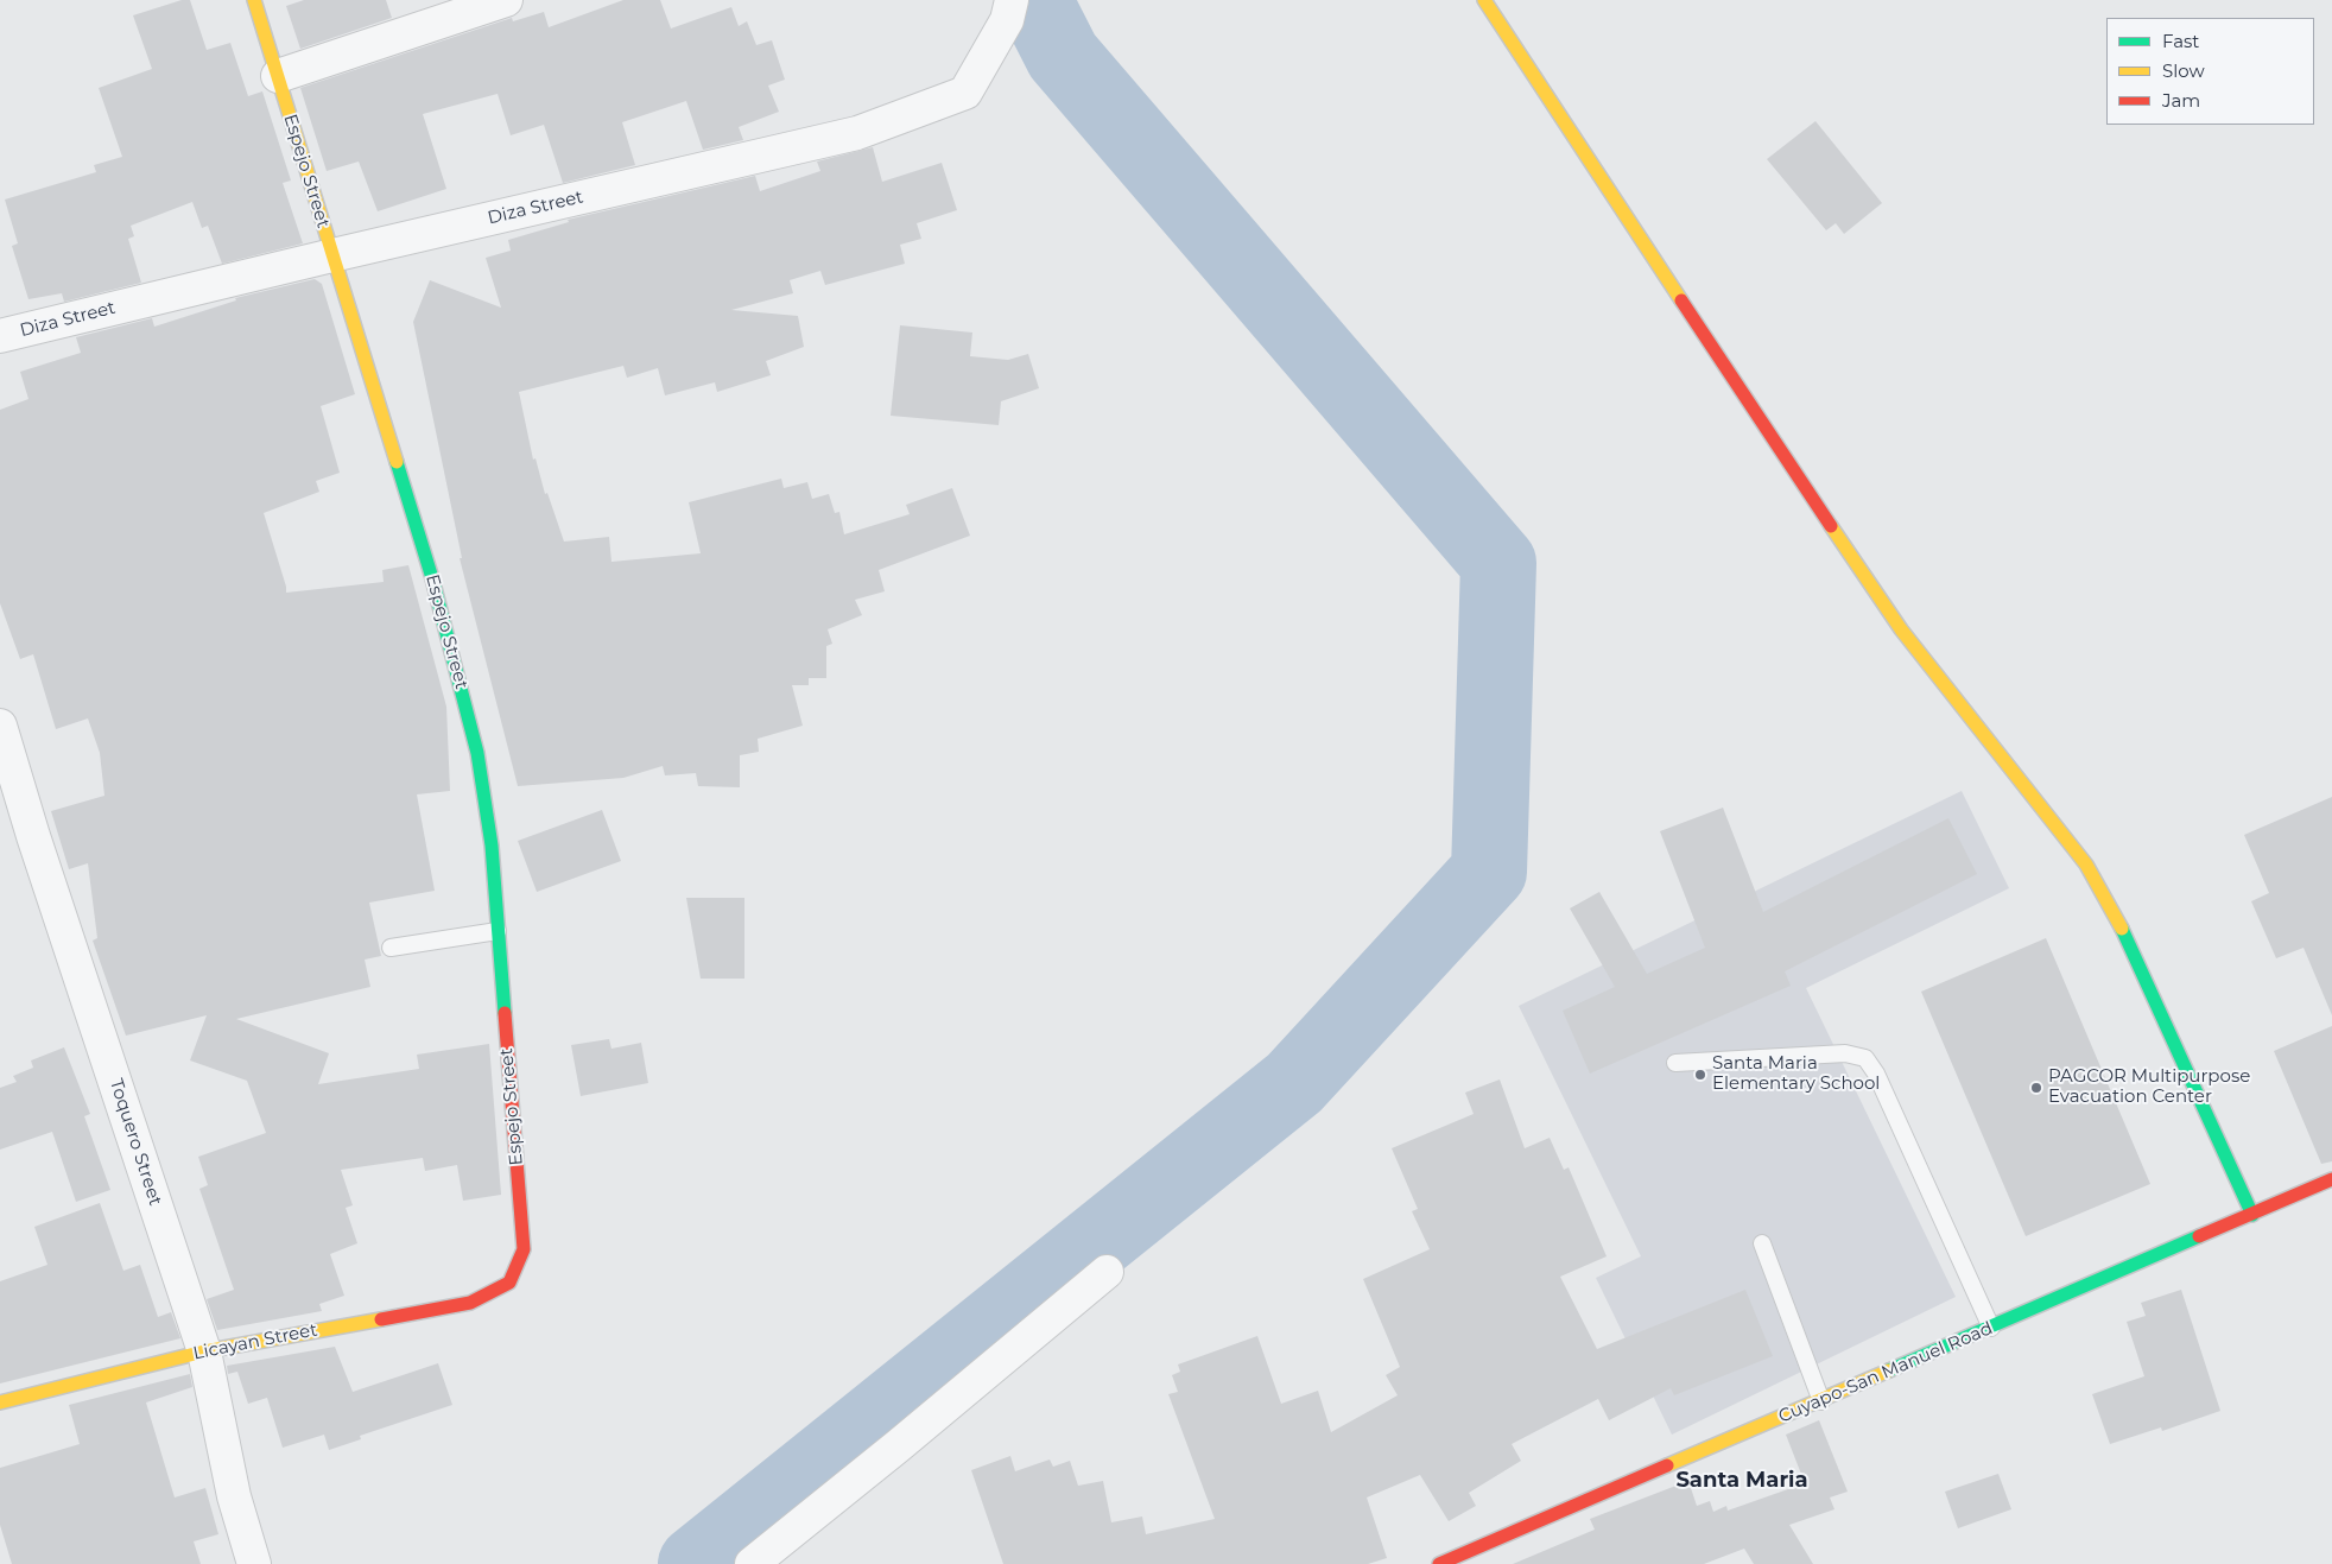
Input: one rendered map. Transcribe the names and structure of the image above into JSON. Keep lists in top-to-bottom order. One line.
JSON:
{"streets":{"street":["Espejo Street","Diza Street","Toquero Street","Licayan Street","Cuyapo-San Manuel Road"]},"crossings":[["Espejo Street","Diza Street"],["Espejo Street","Licayan Street"],["Toquero Street","Licayan Street"]],"districts":["Santa Maria"],"places":["Santa Maria Elementary School","PAGCOR Multipurpose Evacuation Center"],"legend":["Fast","Slow","Jam"]}
